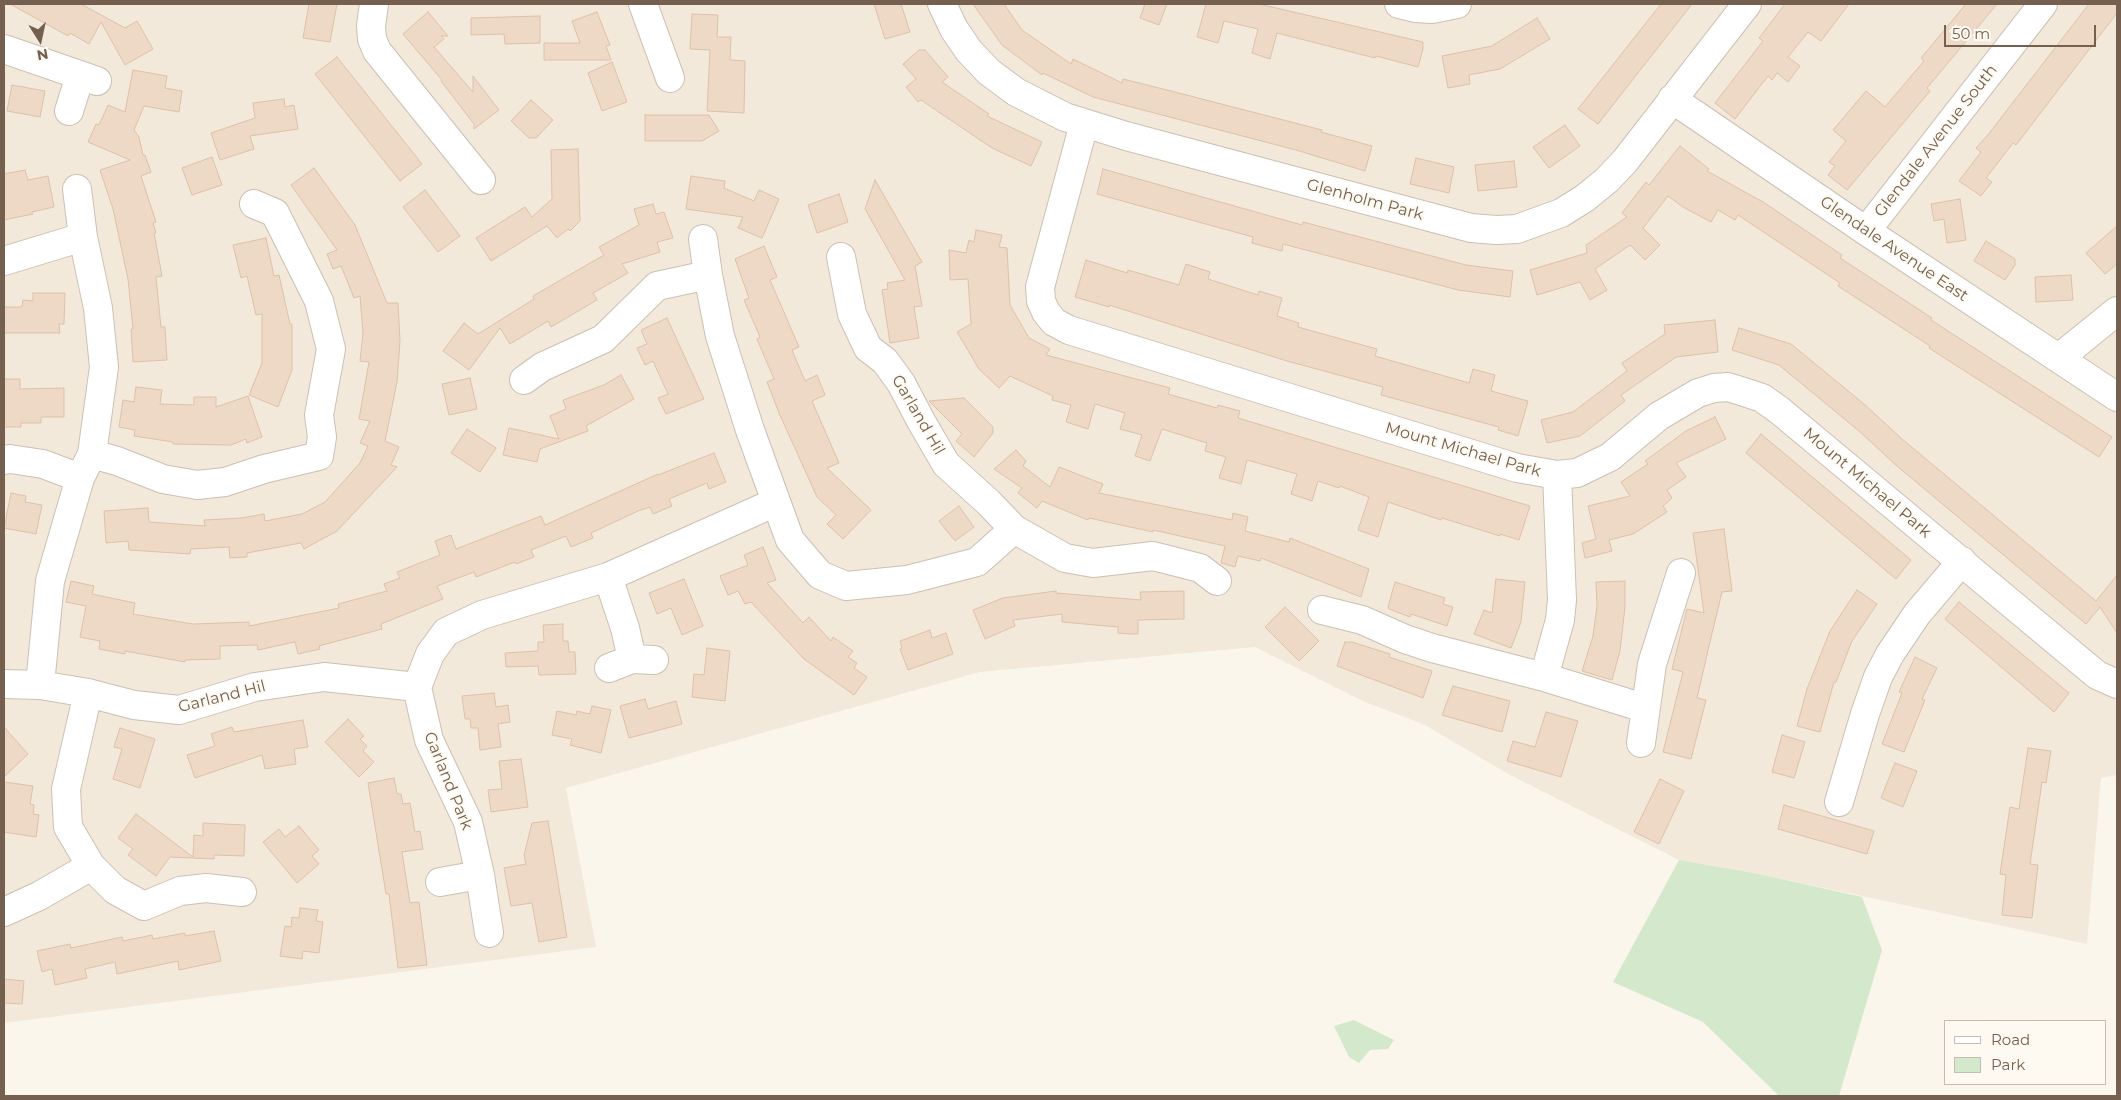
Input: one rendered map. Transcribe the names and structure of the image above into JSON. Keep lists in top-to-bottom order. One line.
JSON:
{"streets":{"street":["Glendale Avenue South","Glenholm Park","Glendale Avenue East","Garland Hil","Mount Michael Park","Garland Park"]},"crossings":[["Glendale Avenue South","Glendale Avenue East"],["Glenholm Park","Glendale Avenue East"],["Glenholm Park","Mount Michael Park"],["Garland Hil","Garland Park"]],"legend":["Road","Park"],"scale_bar":"50 m","north":"bottom"}
